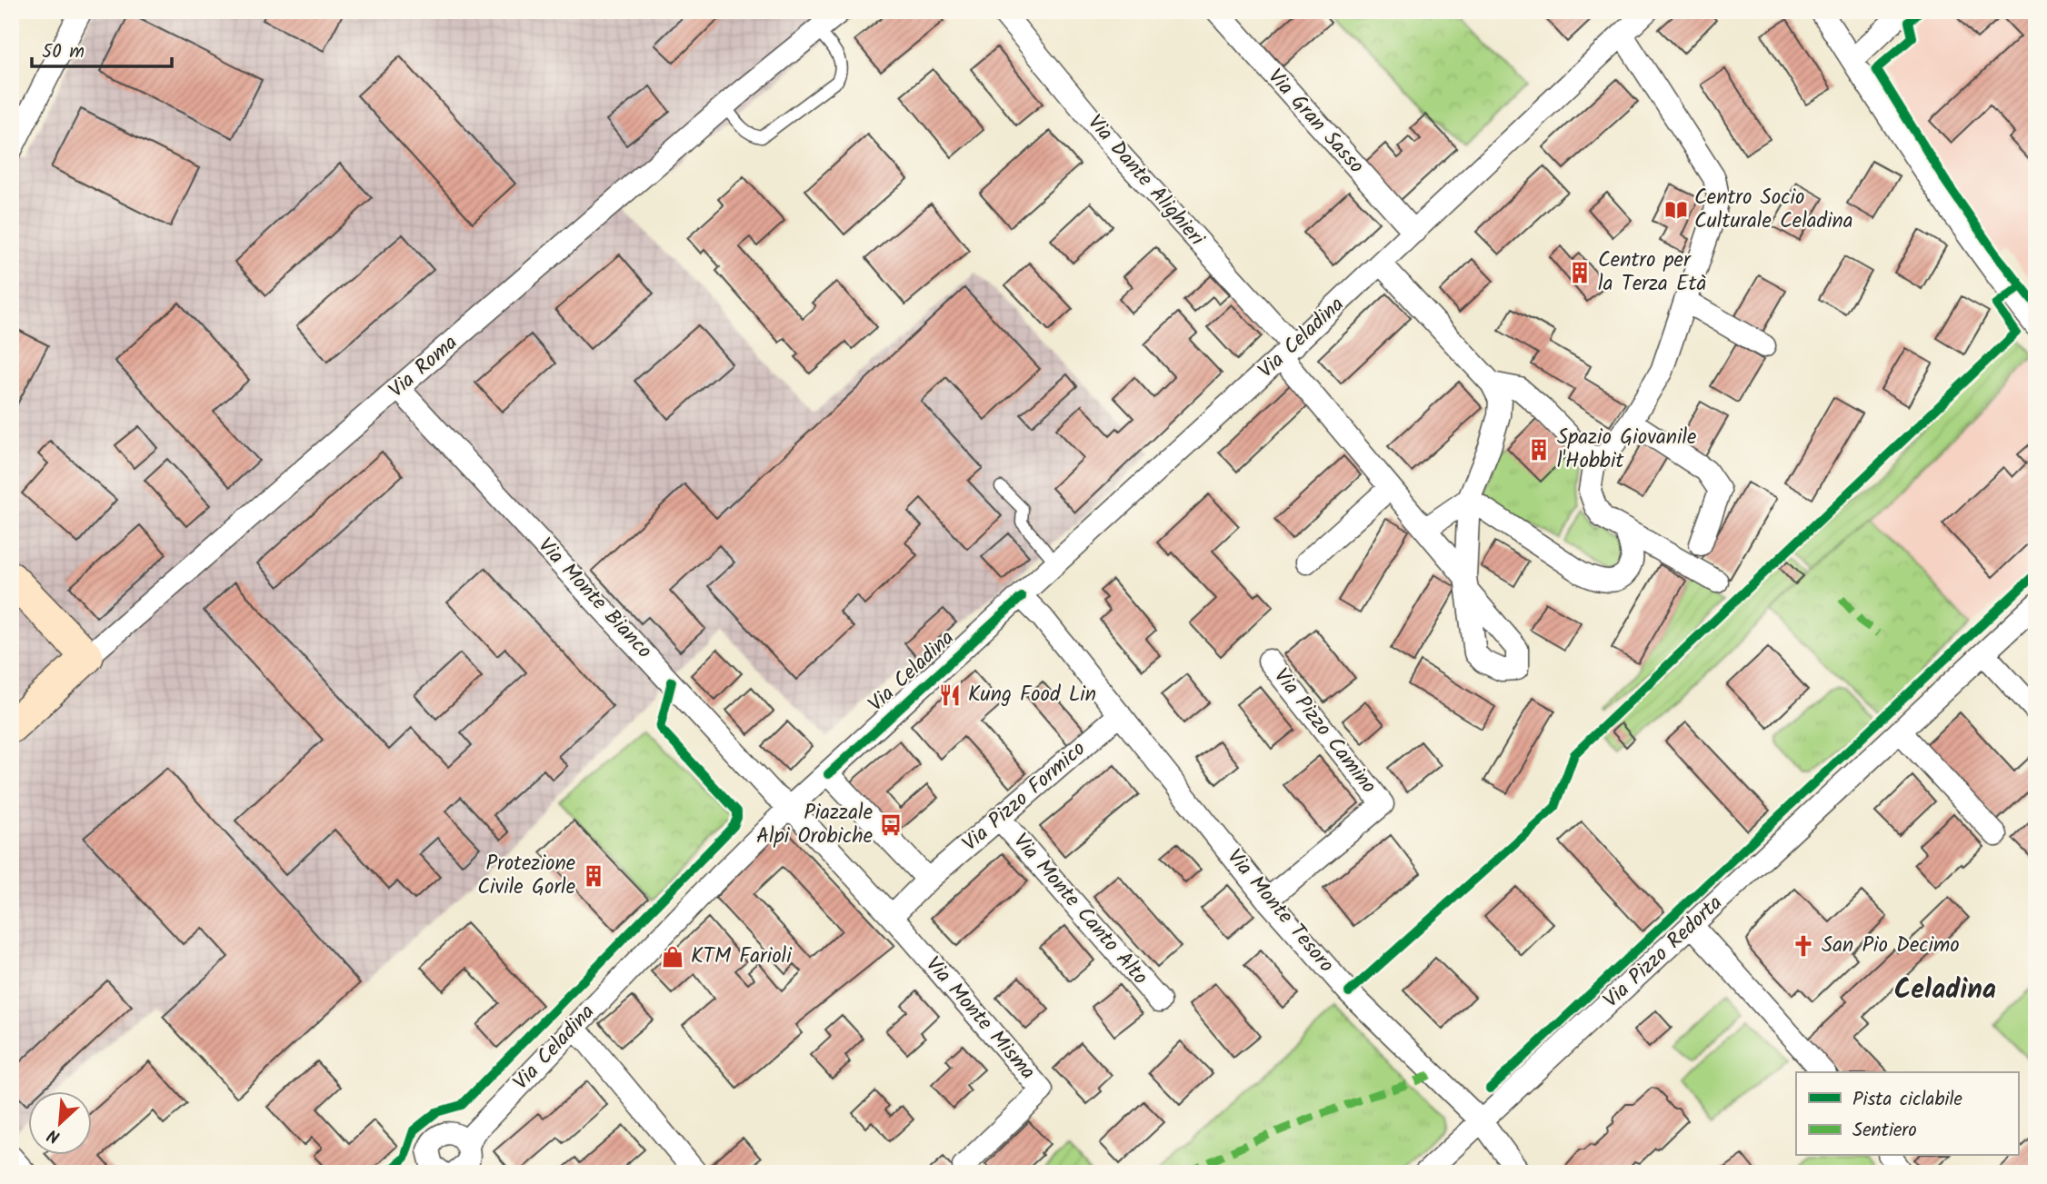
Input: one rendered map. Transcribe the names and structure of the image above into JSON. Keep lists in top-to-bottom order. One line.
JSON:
{"streets":{"street":["Via Gran Sasso","Via Dante Alighieri","Via Celadina","Via Roma","Via Monte Bianco","Via Pizzo Camino","Via Pizzo Formico","Via Monte Canto Alto","Via Monte Tesoro","Via Pizzo Redorta","Via Monte Misma"]},"crossings":[["Via Gran Sasso","Via Celadina"],["Via Dante Alighieri","Via Celadina"],["Via Celadina","Via Monte Bianco"],["Via Celadina","Via Monte Tesoro"],["Via Roma","Via Monte Bianco"],["Via Monte Bianco","Via Pizzo Formico"],["Via Monte Bianco","Via Monte Misma"],["Via Pizzo Camino","Via Monte Tesoro"],["Via Pizzo Formico","Via Monte Canto Alto"],["Via Pizzo Formico","Via Monte Tesoro"],["Via Pizzo Formico","Via Monte Misma"],["Via Monte Tesoro","Via Pizzo Redorta"]],"districts":["Celadina"],"places":{"library":["Centro Socio Culturale Celadina"],"building":["Centro per la Terza Età","Spazio Giovanile l'Hobbit","Protezione Civile Gorle"],"restaurant":["Kung Food Lin"],"bus stop":["Piazzale Alpi Orobiche"],"church":["San Pio Decimo"],"shop":["KTM Farioli"]},"legend":["Pista ciclabile","Sentiero"],"scale_bar":"50 m","north":"bottom left"}
